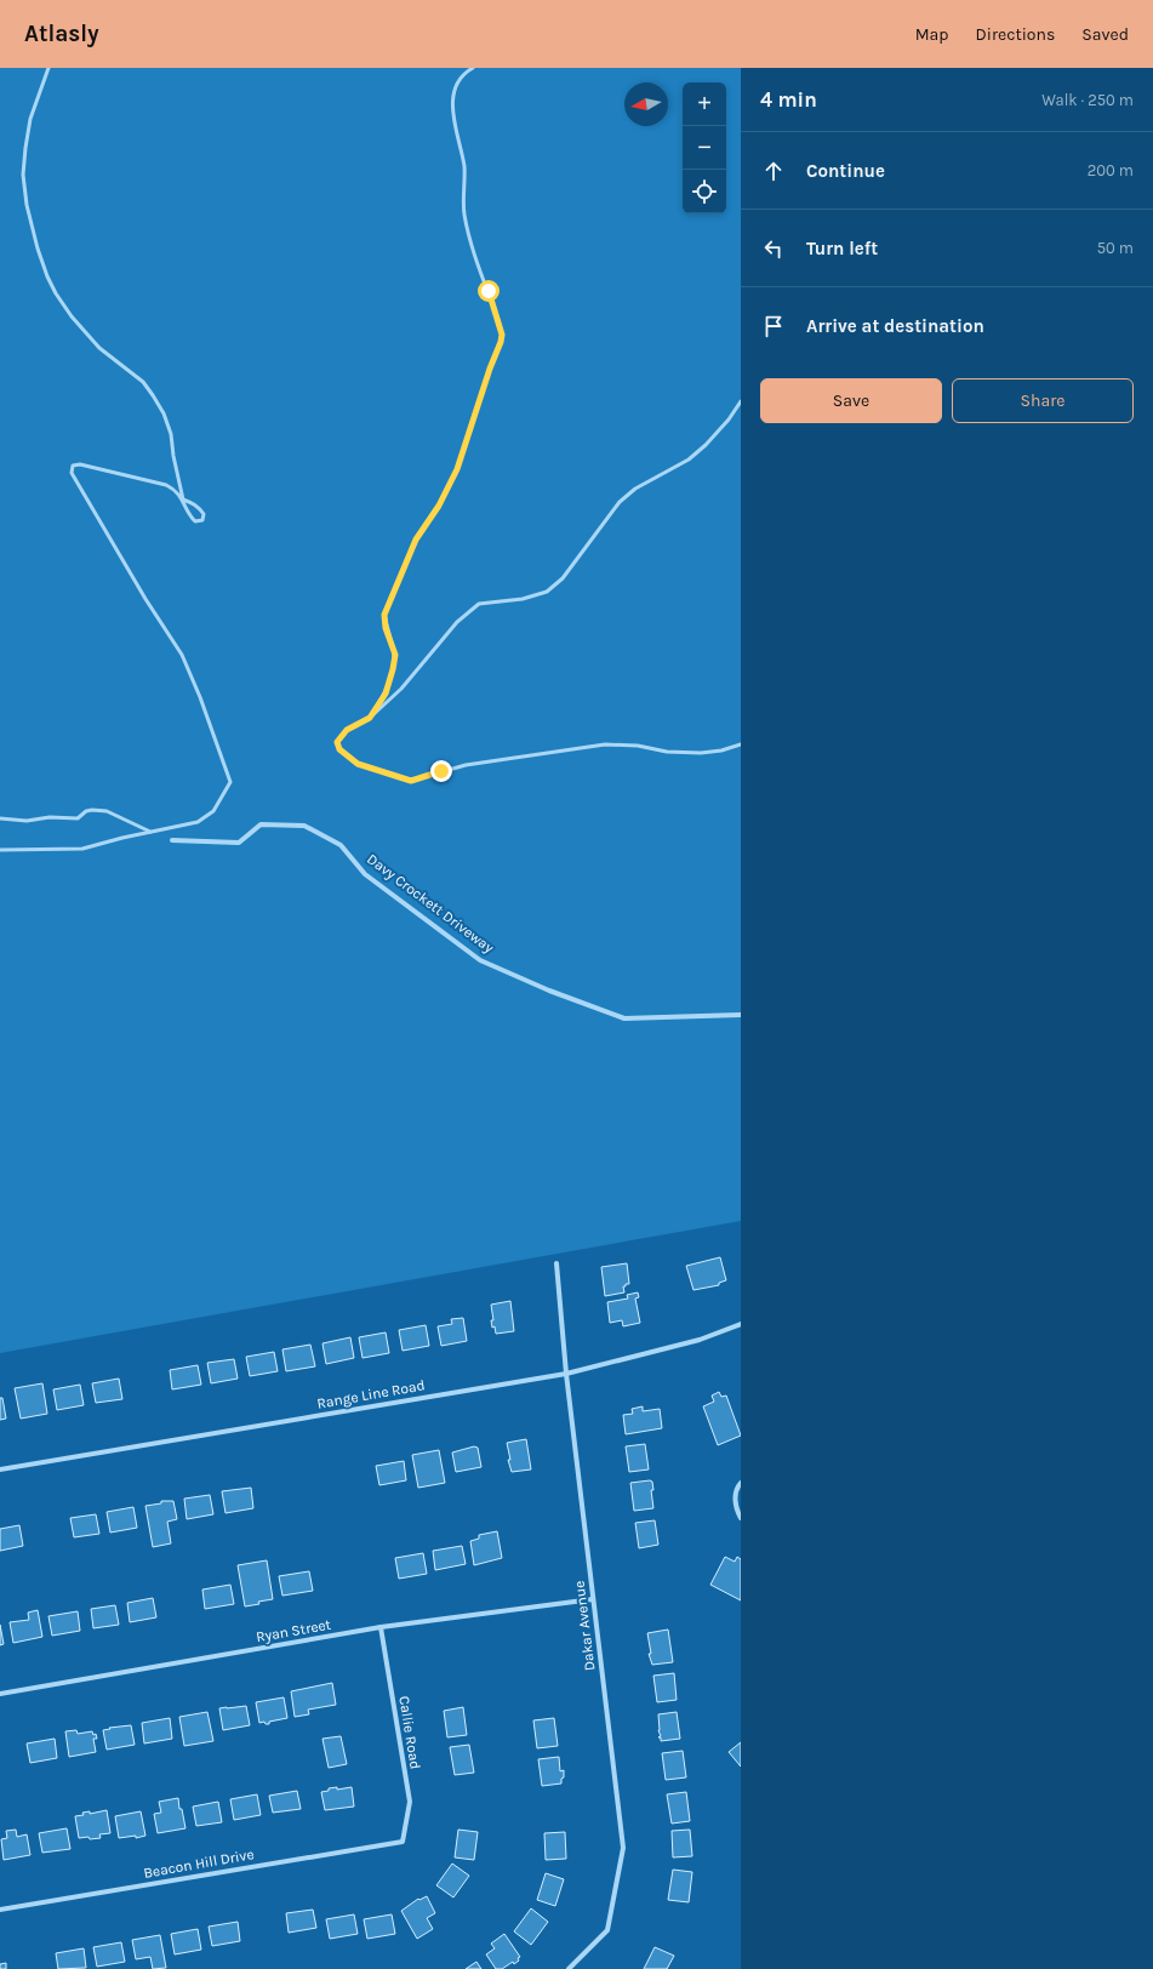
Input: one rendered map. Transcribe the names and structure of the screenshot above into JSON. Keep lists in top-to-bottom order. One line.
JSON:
{"streets":{"street":["Davy Crockett Driveway","Range Line Road","Dakar Avenue","Ryan Street","Callie Road","Beacon Hill Drive"]},"crossings":[["Range Line Road","Dakar Avenue"],["Dakar Avenue","Ryan Street"],["Ryan Street","Callie Road"],["Callie Road","Beacon Hill Drive"]],"north":"left","page":{"header":"Atlasly","nav":["Map","Directions","Saved"],"heading":["4 min","Walk · 250 m"],"map_buttons":["+","−"],"list":[["Continue","200 m"],["Turn left","50 m"],"Arrive at destination"],"buttons":["Save","Share"]}}
